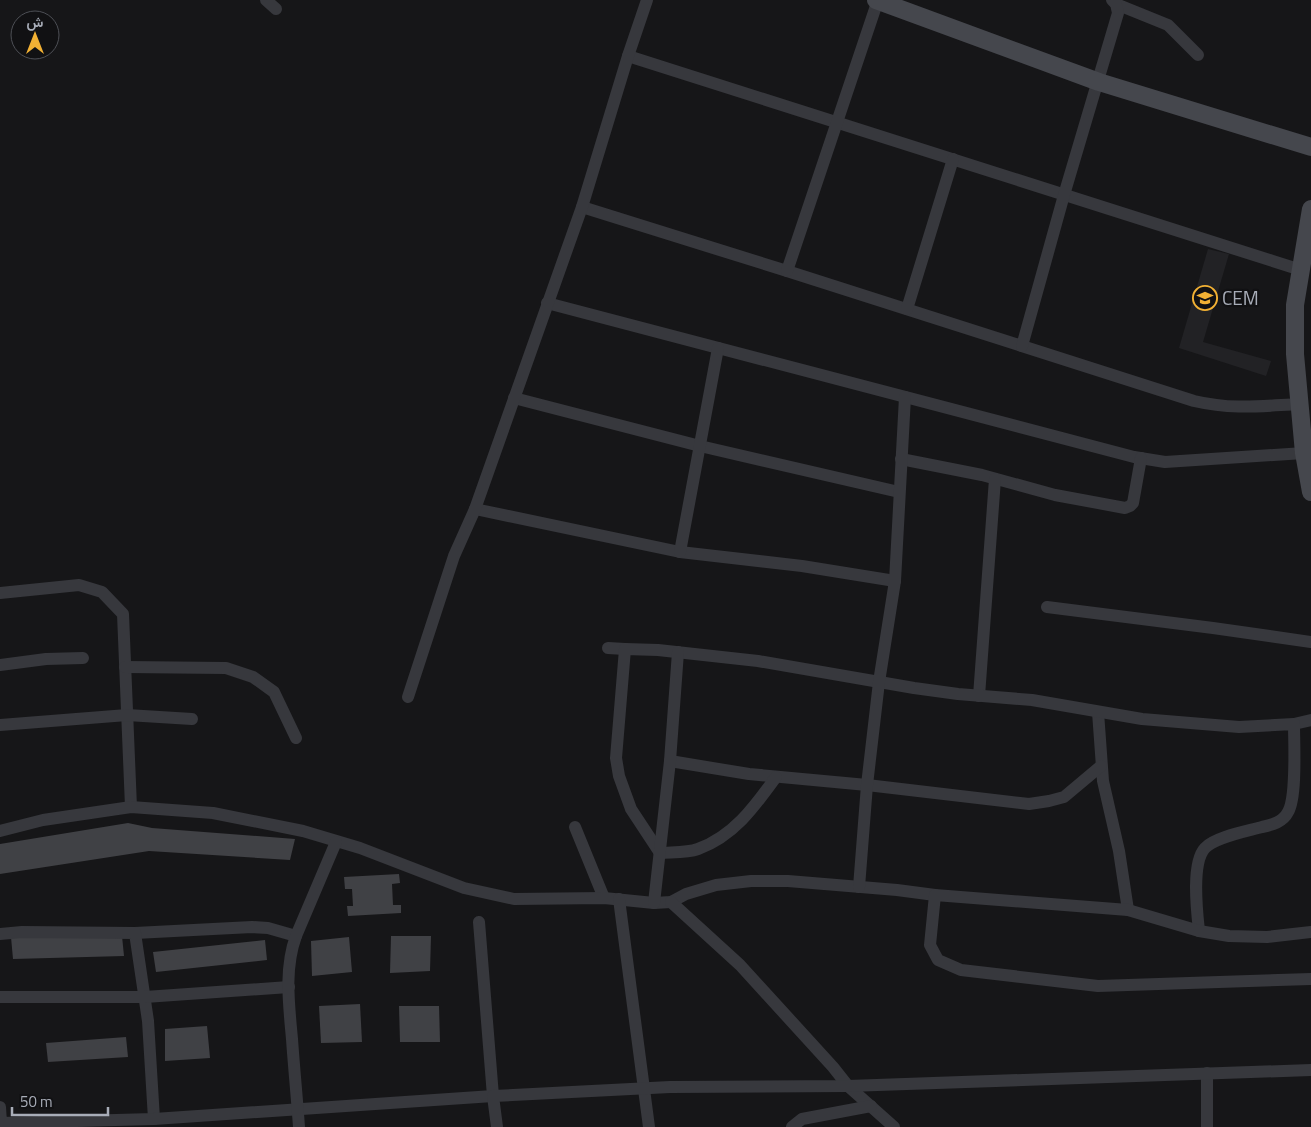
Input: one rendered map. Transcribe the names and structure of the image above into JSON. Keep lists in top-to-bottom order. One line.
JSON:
{"places":{"school or university":["CEM"]},"scale_bar":"50 m","north":"top"}
